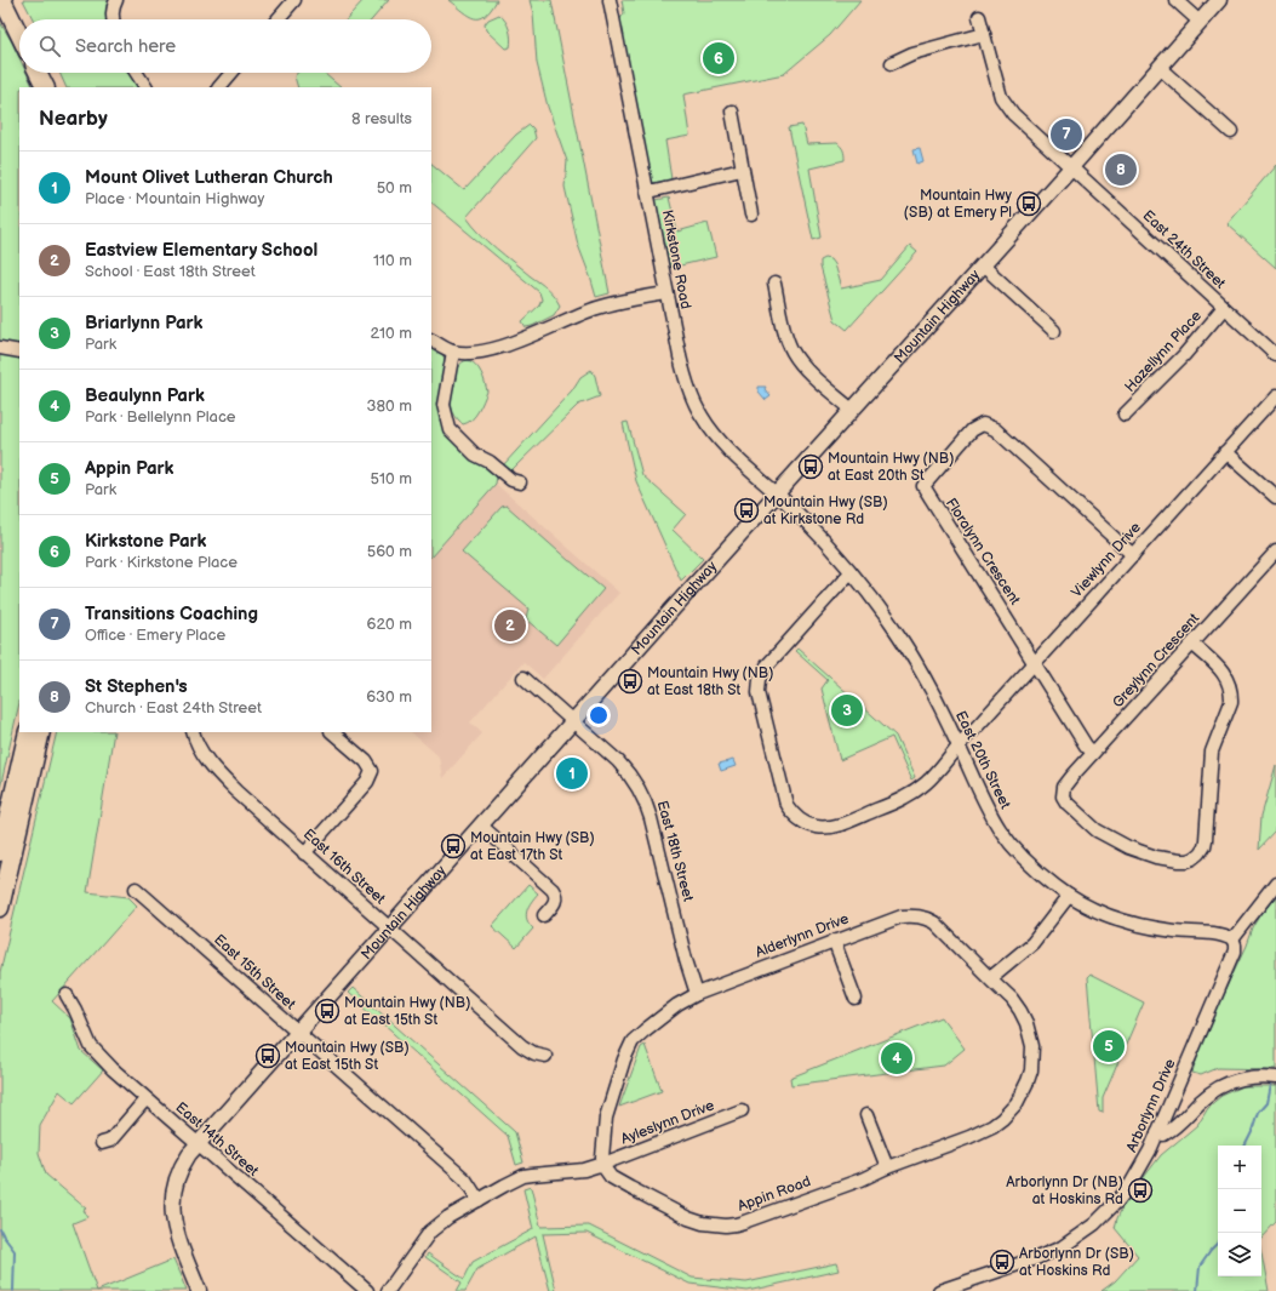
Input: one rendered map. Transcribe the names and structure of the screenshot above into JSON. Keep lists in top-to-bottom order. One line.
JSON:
{"streets":{"main road":["Mountain Highway"],"street":["East 24th Street","Kirkstone Road","Hazellynn Place","Floralynn Crescent","Viewlynn Drive","Greylynn Crescent","East 20th Street","East 18th Street","East 16th Street","Alderlynn Drive","East 15th Street","Arborlynn Drive","Ayleslynn Drive","East 14th Street","Appin Road"]},"crossings":[["East 24th Street","Mountain Highway"],["East 24th Street","Hazellynn Place"],["Kirkstone Road","Mountain Highway"],["Kirkstone Road","East 20th Street"],["Mountain Highway","East 20th Street"],["Mountain Highway","East 18th Street"],["Mountain Highway","East 16th Street"],["Mountain Highway","East 15th Street"],["Mountain Highway","East 14th Street"],["Floralynn Crescent","Viewlynn Drive"],["Floralynn Crescent","Greylynn Crescent"],["Viewlynn Drive","East 20th Street"],["East 20th Street","Arborlynn Drive"],["East 18th Street","Alderlynn Drive"],["Alderlynn Drive","Ayleslynn Drive"],["Alderlynn Drive","Appin Road"],["Ayleslynn Drive","Appin Road"]],"places":{"bus stop":["Mountain Hwy (SB) at Emery Pl","Mountain Hwy (NB) at East 20th St","Mountain Hwy (SB) at Kirkstone Rd","Mountain Hwy (NB) at East 18th St","Mountain Hwy (SB) at East 17th St","Mountain Hwy (NB) at East 15th St","Mountain Hwy (SB) at East 15th St","Arborlynn Dr (NB) at Hoskins Rd","Arborlynn Dr (SB) at Hoskins Rd"]},"page":{"search":"Search here","pins":["6","7","8","2","3","1","5","4"],"heading":["Nearby","8 results"],"list":[{"mark":"1","name":"Mount Olivet Lutheran Church","note":"Place · Mountain Highway","value":"50 m"},{"mark":"2","name":"Eastview Elementary School","note":"School · East 18th Street","value":"110 m"},{"mark":"3","name":"Briarlynn Park","note":"Park","value":"210 m"},{"mark":"4","name":"Beaulynn Park","note":"Park · Bellelynn Place","value":"380 m"},{"mark":"5","name":"Appin Park","note":"Park","value":"510 m"},{"mark":"6","name":"Kirkstone Park","note":"Park · Kirkstone Place","value":"560 m"},{"mark":"7","name":"Transitions Coaching","note":"Office · Emery Place","value":"620 m"},{"mark":"8","name":"St Stephen's","note":"Church · East 24th Street","value":"630 m"}],"map_buttons":["+","−"]}}
